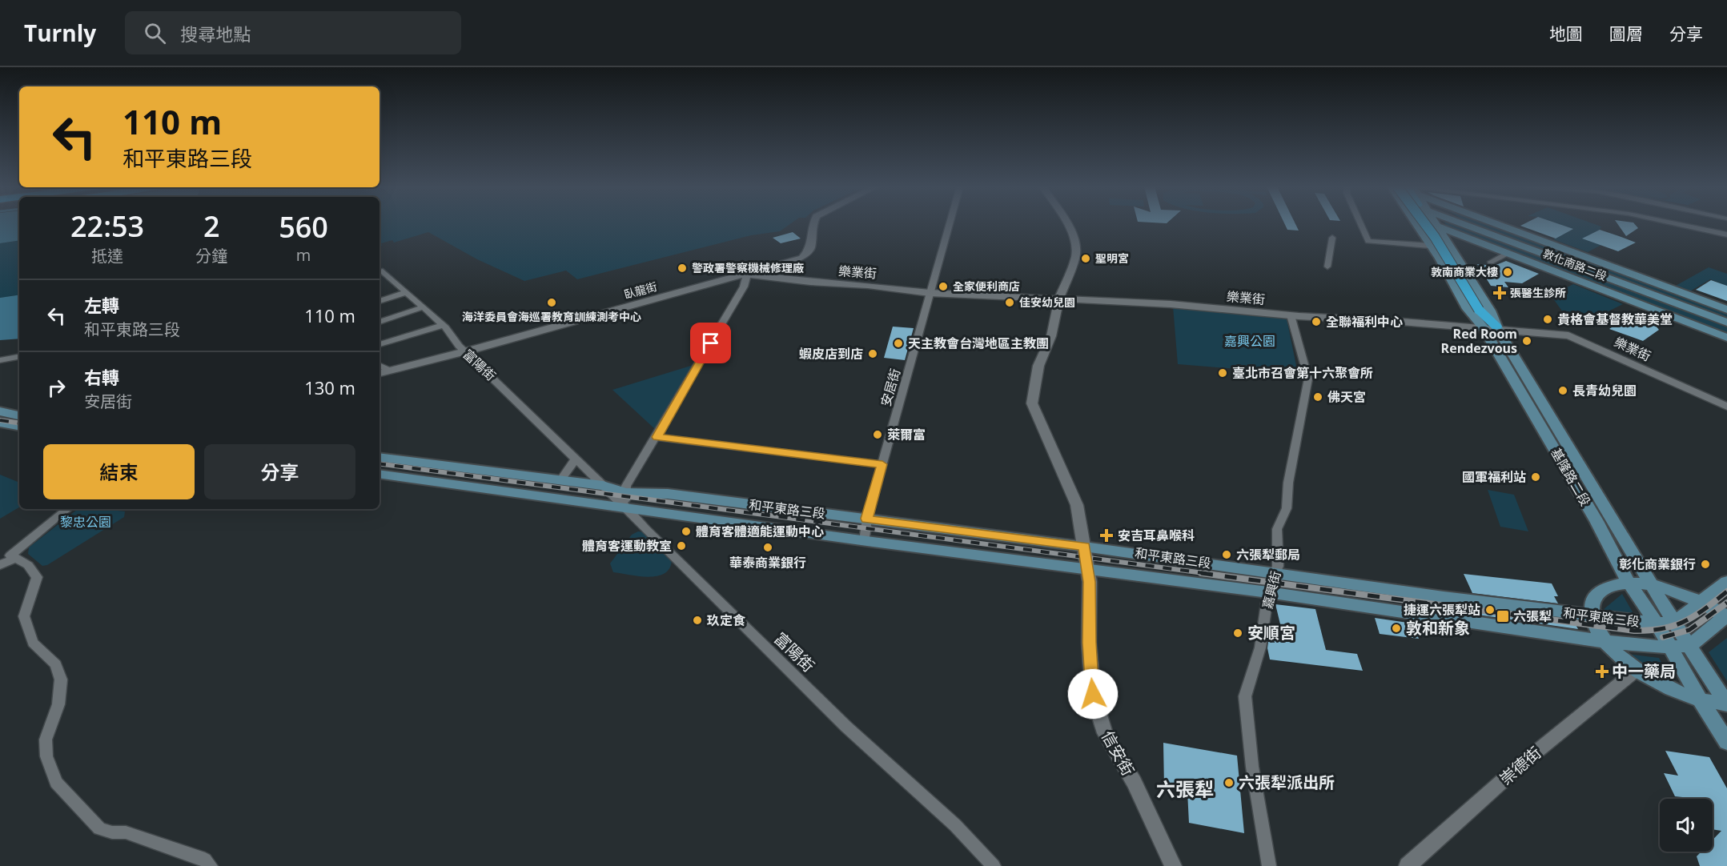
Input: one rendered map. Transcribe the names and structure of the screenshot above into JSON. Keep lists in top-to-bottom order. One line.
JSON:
{"streets":{"main road":["敦化南路二段","基隆路二段","和平東路三段"],"street":["樂業街","臥龍街","富陽街","安居街","嘉興街","信安街","崇德街"]},"crossings":[["敦化南路二段","基隆路二段"],["樂業街","臥龍街"],["樂業街","安居街"],["樂業街","基隆路二段"],["樂業街","嘉興街"],["樂業街","信安街"],["臥龍街","富陽街"],["富陽街","和平東路三段"],["安居街","和平東路三段"],["基隆路二段","和平東路三段"],["和平東路三段","嘉興街"],["和平東路三段","信安街"]],"districts":["六張犁"],"parks":["嘉興公園","黎忠公園"],"places":{"other":["聖明宮","警政署警察機械修理廠","敦南商業大樓","全家便利商店","海洋委員會海巡署教育訓練測考中心","佳安幼兒園","貴格會基督教華美堂","全聯福利中心","Red Room Rendezvous","天主教會台灣地區主教團","蝦皮店到店","臺北市召會第十六聚會所","長青幼兒園","佛天宮","萊爾富","國軍福利站","體育客體適能運動中心","體育客運動教室","華泰商業銀行","六張犁郵局","彰化商業銀行","捷運六張犁站","玖定食","敦和新象","安順宮","六張犁派出所"],"health":["張醫生診所","安吉耳鼻喉科","中一藥局"],"transit":["六張犁"]},"page":{"header":"Turnly","search":"搜尋地點","nav":["地圖","圖層","分享"],"turn":["110 m","和平東路三段"],"eta":["22:53","抵達","2","分鐘","560","m"],"list":[{"name":"左轉","note":"和平東路三段","value":"110 m"},{"name":"右轉","note":"安居街","value":"130 m"}],"buttons":["結束","分享"]}}
